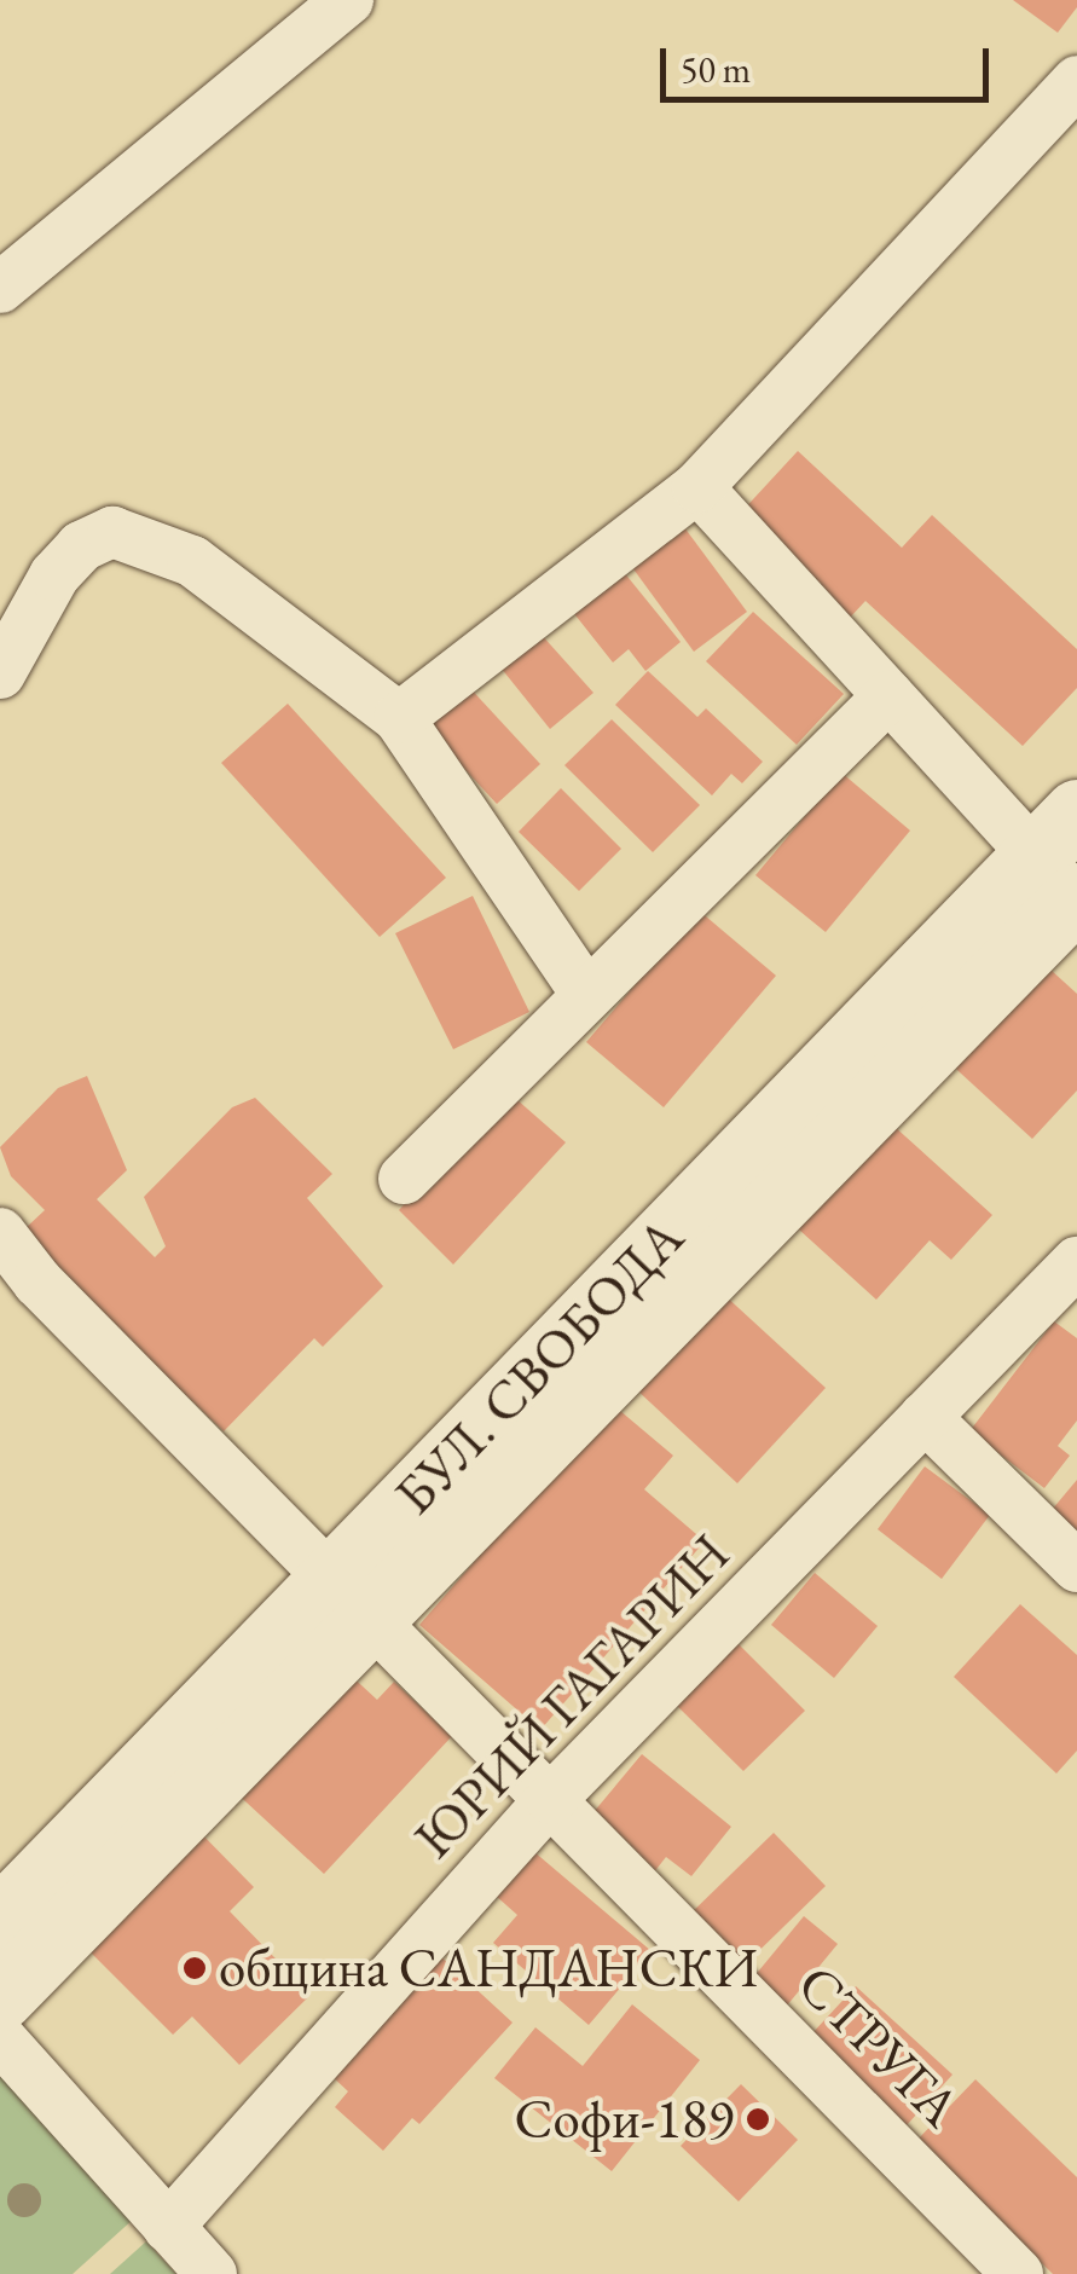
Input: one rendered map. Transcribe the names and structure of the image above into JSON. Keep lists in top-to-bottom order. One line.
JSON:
{"streets":{"street":["БУЛ. СВОБОДА","ЮРИЙ ГАГАРИН","СТРУГА"]},"crossings":[["БУЛ. СВОБОДА","СТРУГА"],["ЮРИЙ ГАГАРИН","СТРУГА"]],"places":["община САНДАНСКИ","Софи-189"],"scale_bar":"50 m"}
